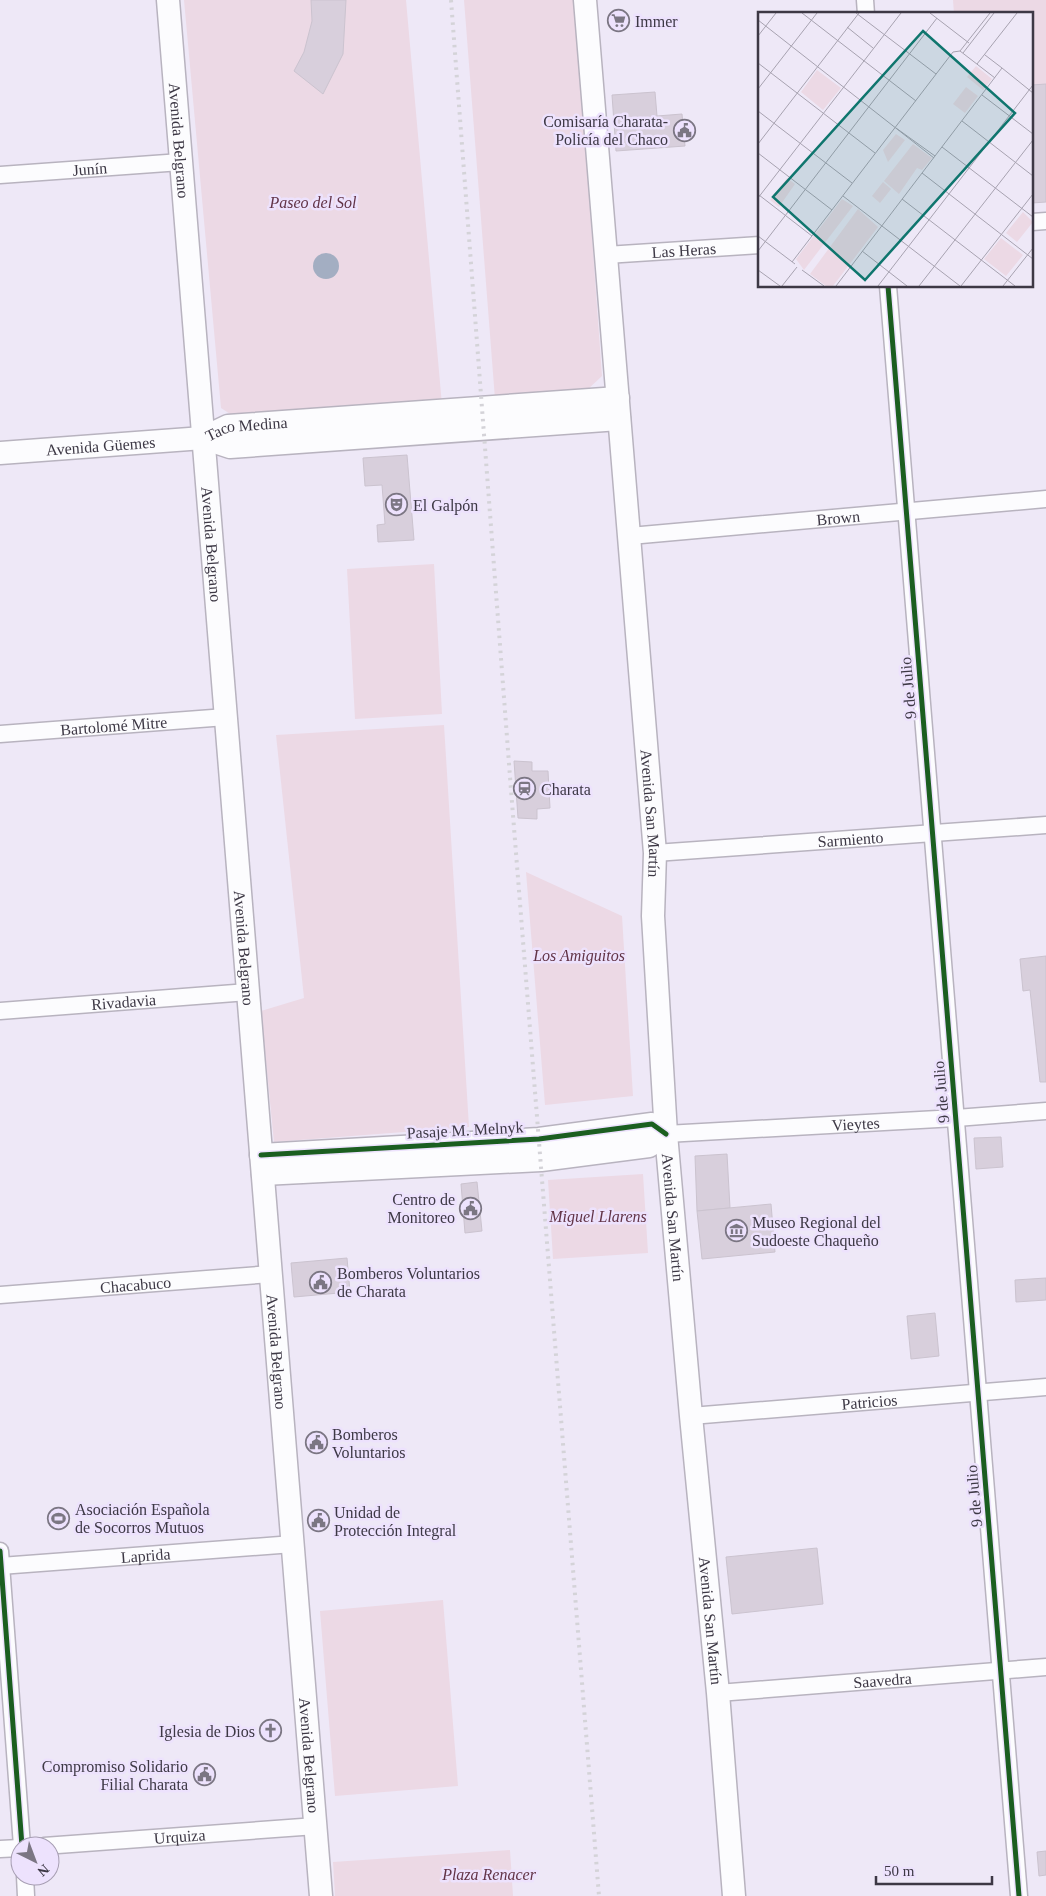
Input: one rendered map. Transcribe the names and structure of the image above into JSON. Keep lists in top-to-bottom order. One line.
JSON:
{"streets":{"main road":["Avenida Belgrano","Taco Medina","Avenida Güemes","Avenida San Martín","Pasaje M. Melnyk"],"street":["Junín","Las Heras","Brown","9 de Julio","Bartolomé Mitre","Sarmiento","Rivadavia","Vieytes","Chacabuco","Patricios","Laprida","Saavedra","Urquiza"]},"crossings":[["Avenida Belgrano","Junín"],["Avenida Belgrano","Taco Medina"],["Avenida Belgrano","Avenida Güemes"],["Avenida Belgrano","Bartolomé Mitre"],["Avenida Belgrano","Rivadavia"],["Avenida Belgrano","Pasaje M. Melnyk"],["Avenida Belgrano","Chacabuco"],["Avenida Belgrano","Laprida"],["Avenida Belgrano","Urquiza"],["Las Heras","Avenida San Martín"],["Taco Medina","Avenida Güemes"],["Taco Medina","Avenida San Martín"],["Brown","9 de Julio"],["Brown","Avenida San Martín"],["9 de Julio","Sarmiento"],["9 de Julio","Vieytes"],["9 de Julio","Patricios"],["9 de Julio","Saavedra"],["Avenida San Martín","Sarmiento"],["Avenida San Martín","Vieytes"],["Avenida San Martín","Pasaje M. Melnyk"],["Avenida San Martín","Patricios"],["Avenida San Martín","Saavedra"],["Vieytes","Pasaje M. Melnyk"]],"parks":["Paseo del Sol","Los Amiguitos","Miguel Llarens","Plaza Renacer"],"places":{"supermarket":["Immer"],"public building":["Comisaría Charata- Policía del Chaco","Centro de Monitoreo","Bomberos Voluntarios de Charata","Bomberos Voluntarios","Unidad de Protección Integral","Compromiso Solidario Filial Charata"],"theatre":["El Galpón"],"station":["Charata"],"museum":["Museo Regional del Sudoeste Chaqueño"],"sports":["Asociación Española de Socorros Mutuos"],"church":["Iglesia de Dios"]},"scale_bar":"50 m","north":"bottom right"}
